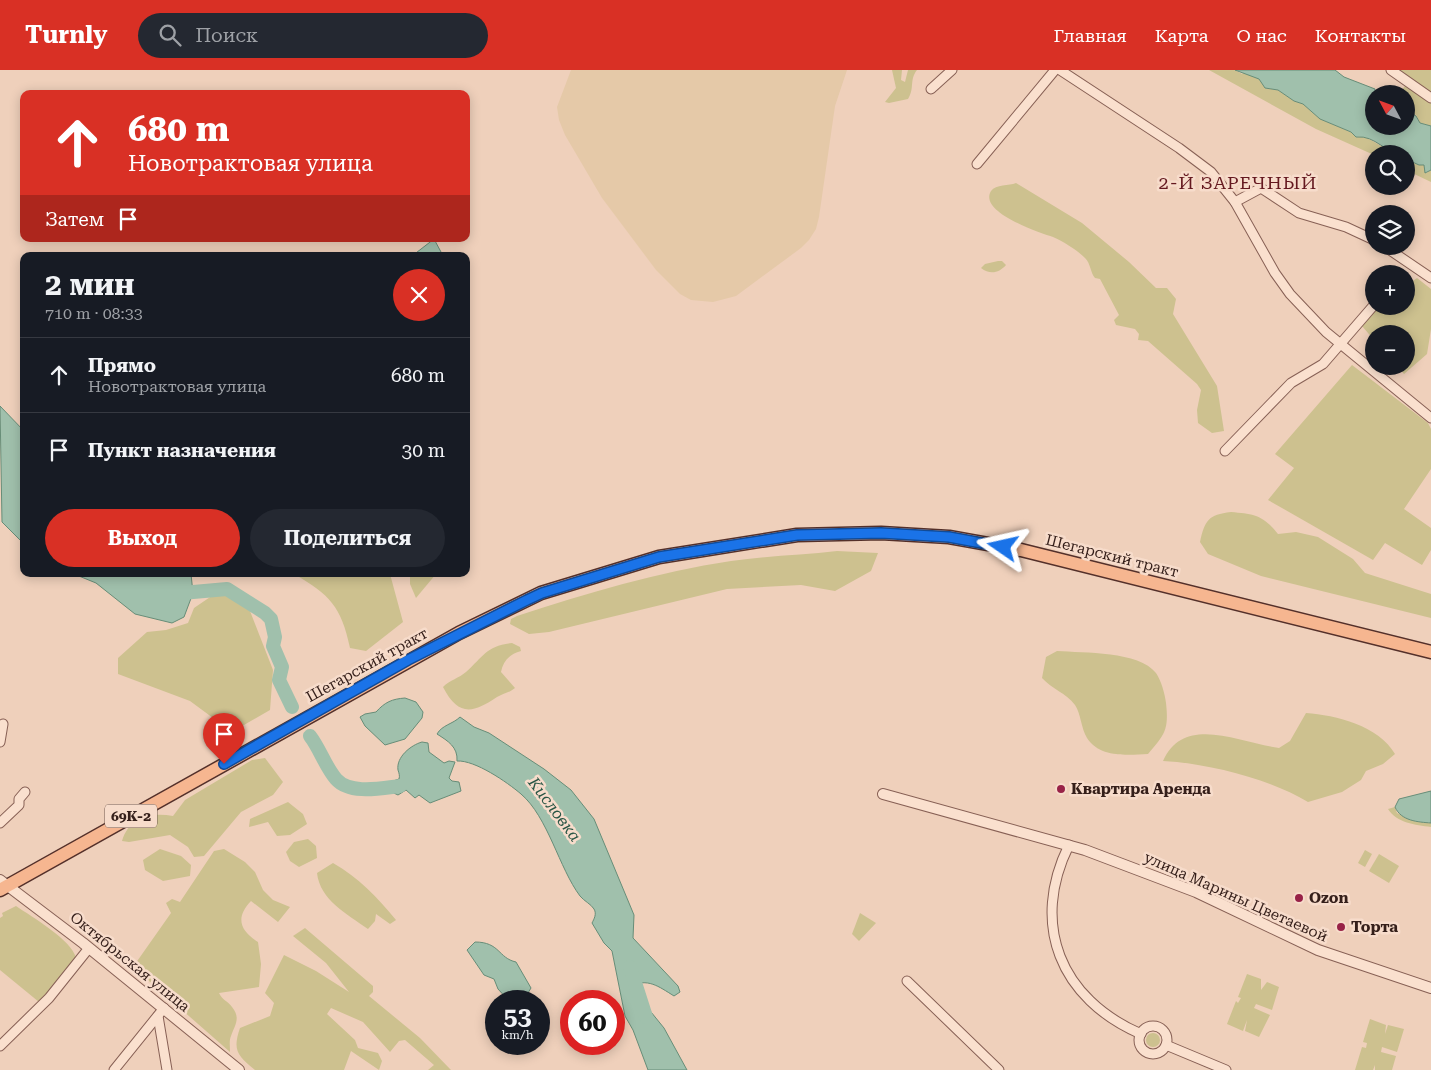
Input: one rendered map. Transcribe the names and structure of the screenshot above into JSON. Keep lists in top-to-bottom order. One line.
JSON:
{"streets":{"main road":["Шегарский тракт","69К-2"],"street":["улица Марины Цветаевой","Октябрьская улица"]},"crossings":[["Шегарский тракт","Октябрьская улица"]],"districts":["2-Й ЗАРЕЧНЫЙ"],"water":["Кисловка"],"places":["Квартира Аренда","Ozon","Торта"],"north":"top left","page":{"header":"Turnly","search":"Поиск","nav":["Главная","Карта","О нас","Контакты"],"map_buttons":["+","−"],"turn":["680 m","Новотрактовая улица"],"then":"Затем","heading":["2 мин","710 m · 08:33"],"list":[{"name":"Прямо","note":"Новотрактовая улица","value":"680 m"},{"name":"Пункт назначения","value":"30 m"}],"buttons":["Выход","Поделиться"],"speed":"53 km/h","limit":"60"}}
